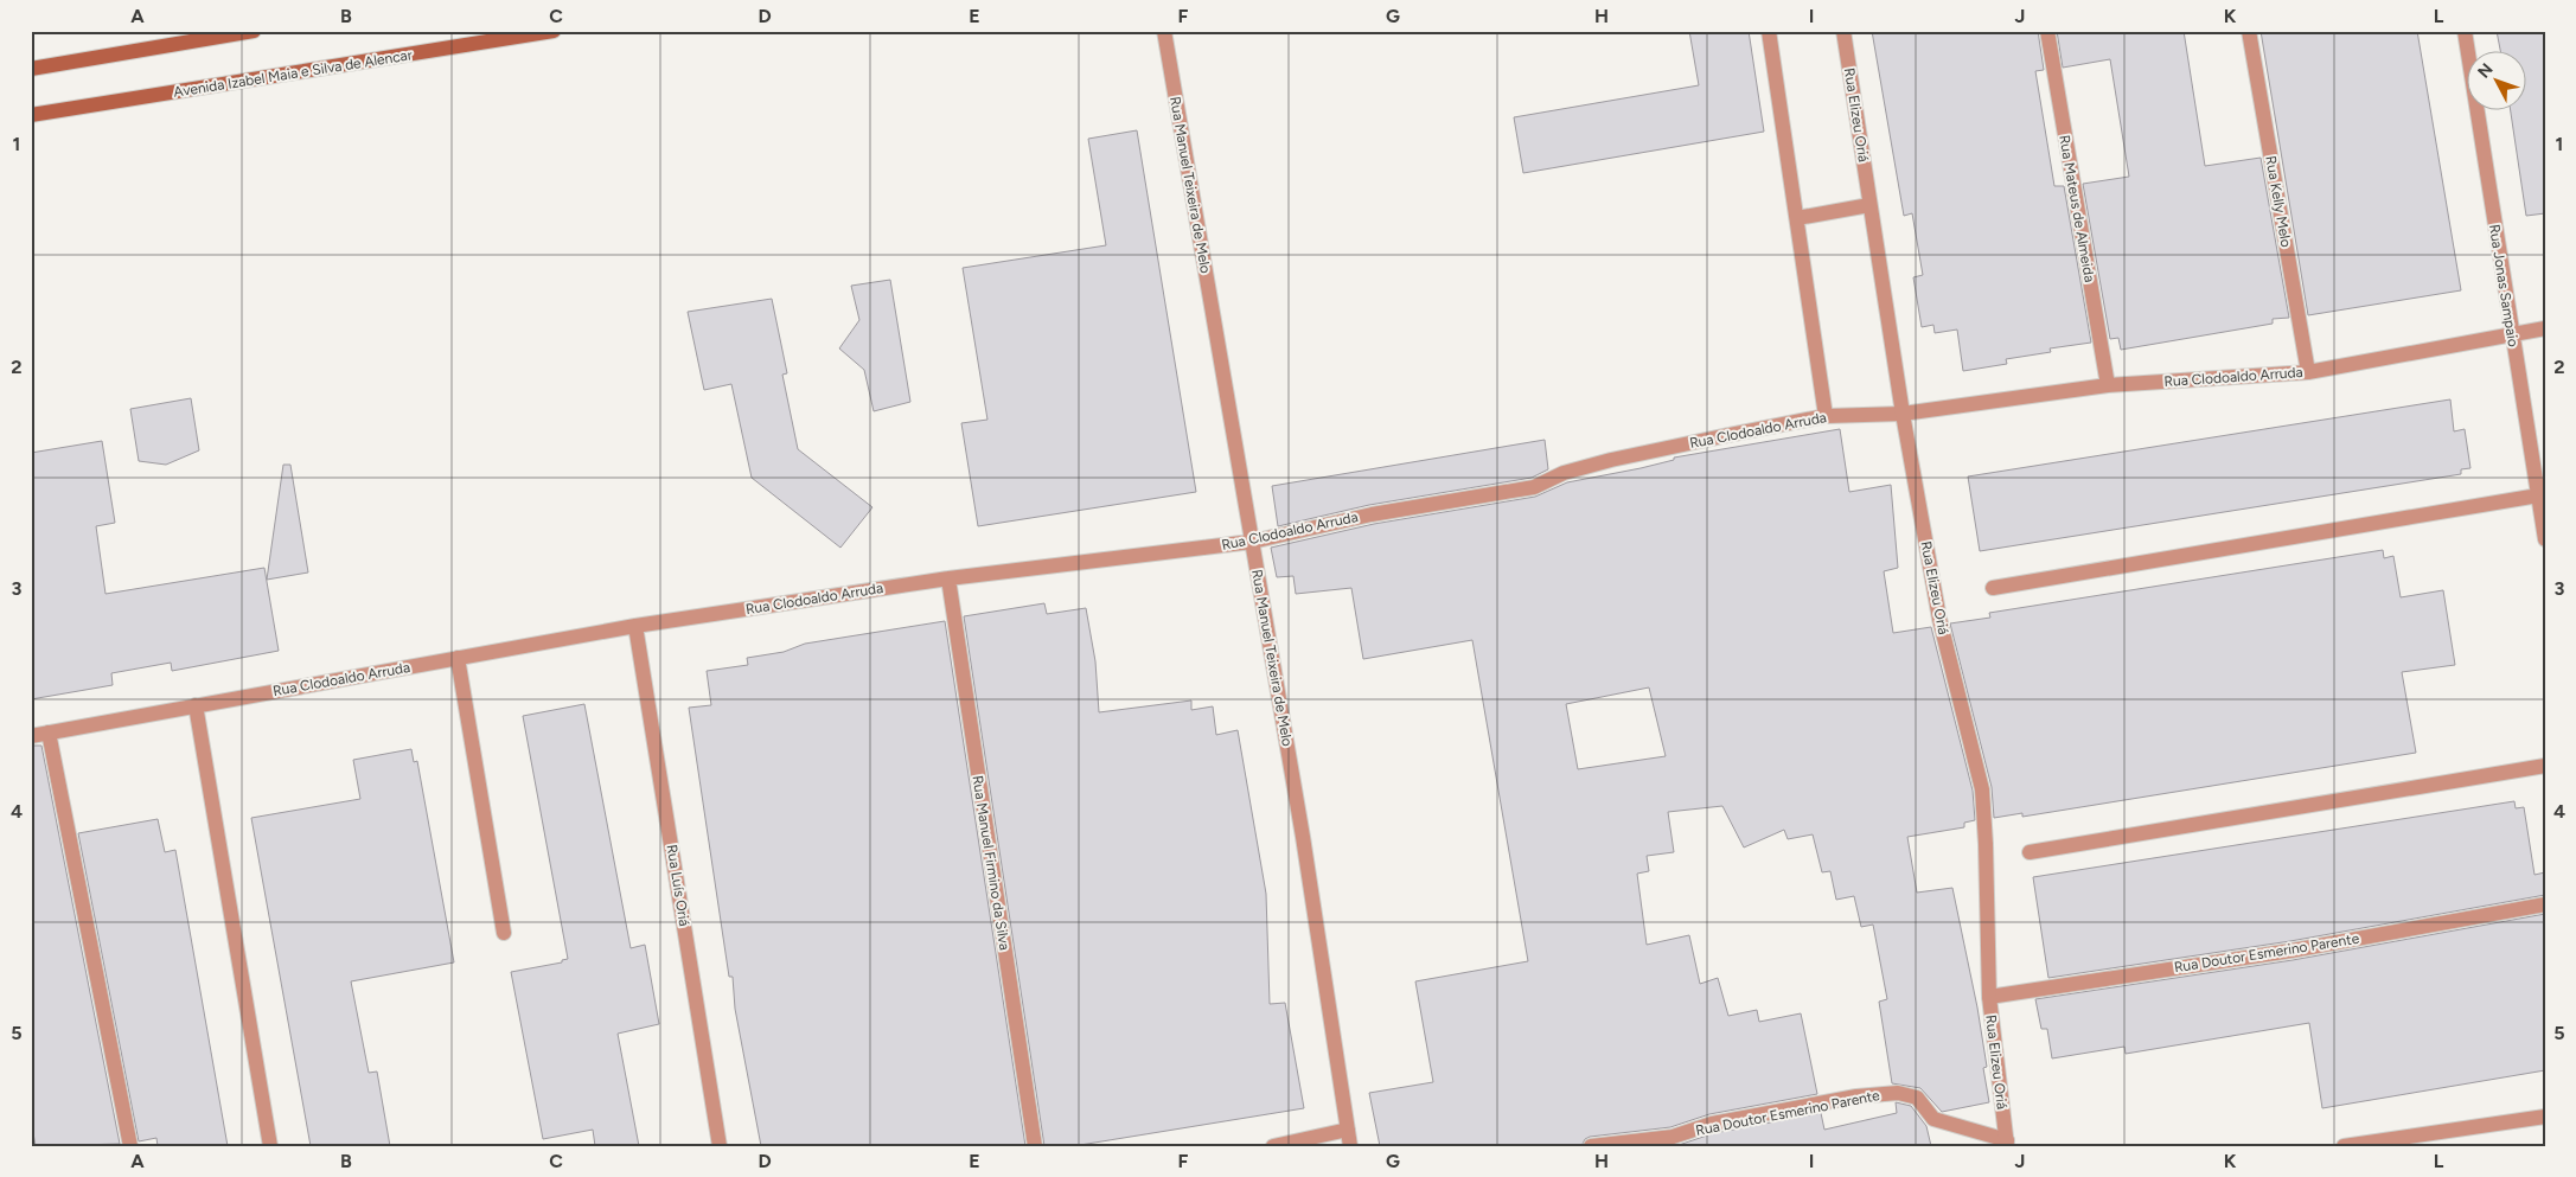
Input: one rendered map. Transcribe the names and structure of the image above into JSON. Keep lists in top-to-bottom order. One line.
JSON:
{"streets":{"street":["Avenida Izabel Maia e Silva de Alencar","Rua Elizeu Oriá","Rua Manuel Teixeira de Melo","Rua Kelly Melo","Rua Mateus de Almeida","Rua Jonas Sampaio","Rua Clodoaldo Arruda","Rua Manuel Firmino da Silva","Rua Luís Oriá","Rua Doutor Esmerino Parente"]},"crossings":[["Rua Elizeu Oriá","Rua Clodoaldo Arruda"],["Rua Elizeu Oriá","Rua Doutor Esmerino Parente"],["Rua Manuel Teixeira de Melo","Rua Clodoaldo Arruda"],["Rua Kelly Melo","Rua Clodoaldo Arruda"],["Rua Mateus de Almeida","Rua Clodoaldo Arruda"],["Rua Jonas Sampaio","Rua Clodoaldo Arruda"],["Rua Clodoaldo Arruda","Rua Manuel Firmino da Silva"],["Rua Clodoaldo Arruda","Rua Luís Oriá"]],"north":"top left","grid":{"columns":["A","B","C","D","E","F","G","H","I","J","K","L"],"rows":["1","2","3","4","5"]}}
